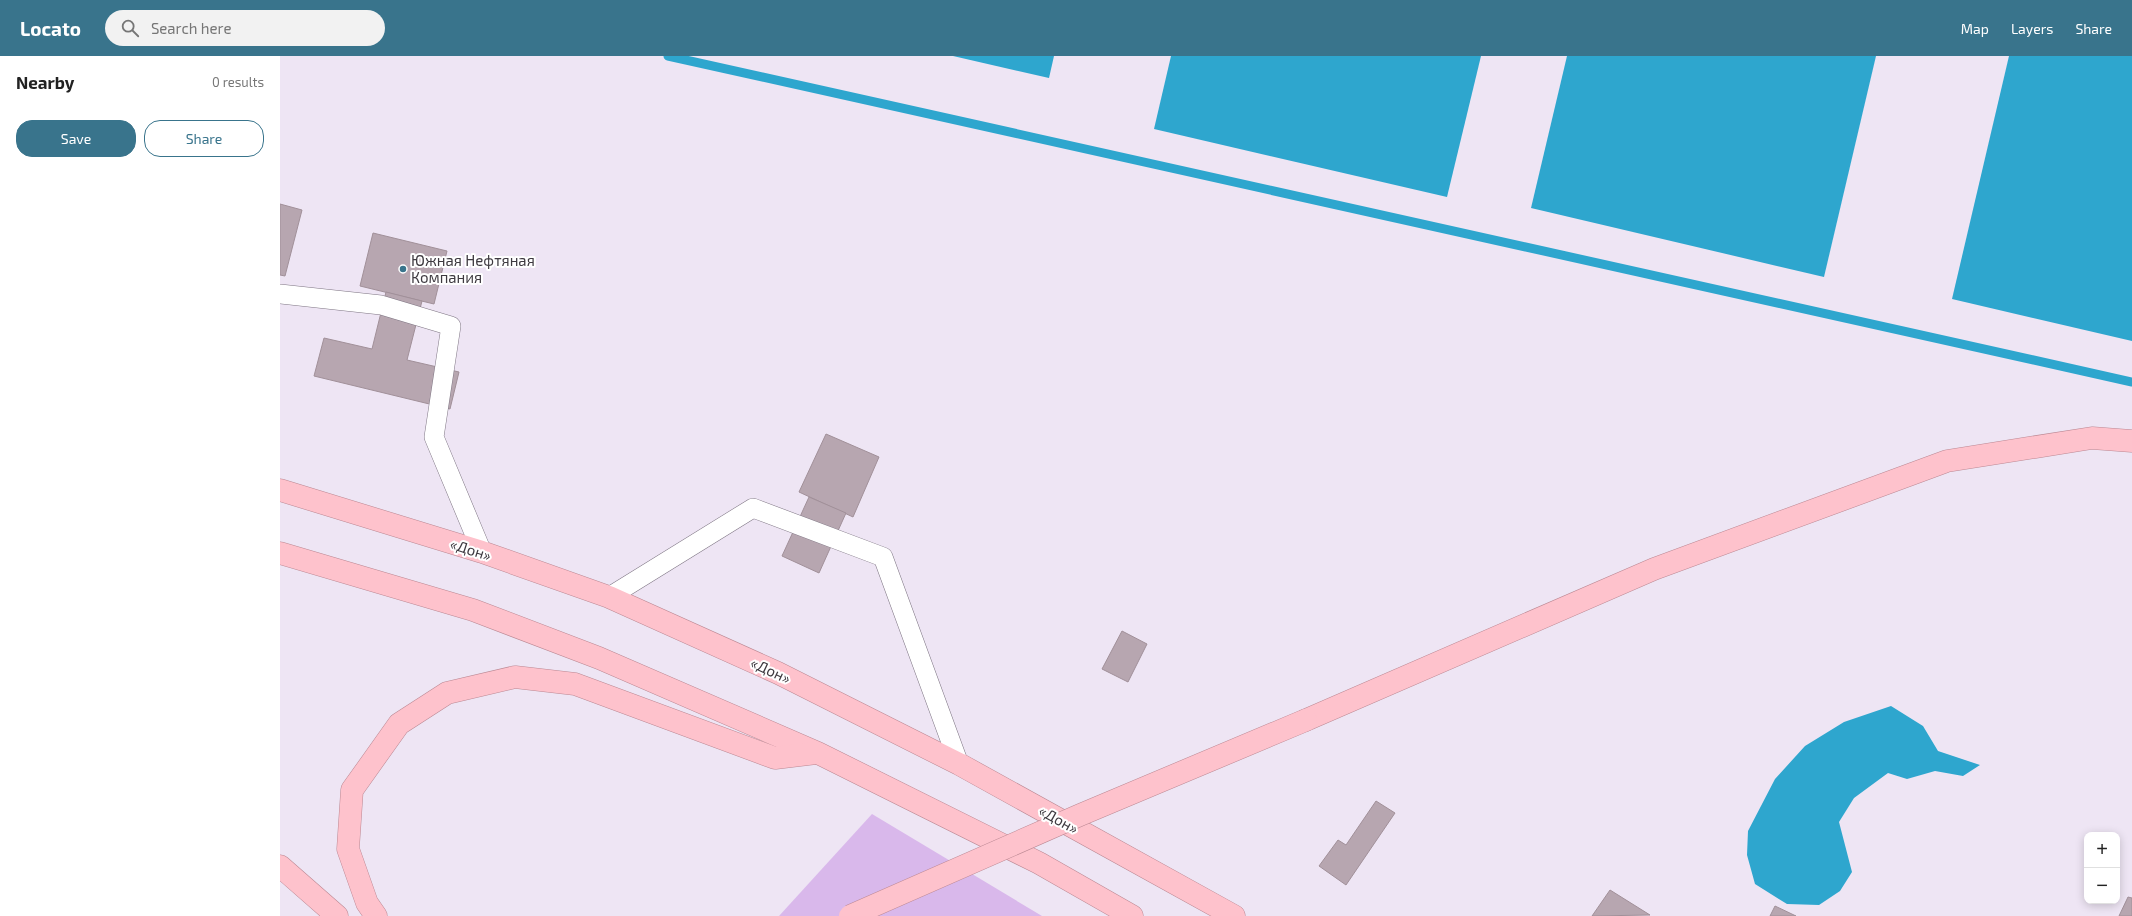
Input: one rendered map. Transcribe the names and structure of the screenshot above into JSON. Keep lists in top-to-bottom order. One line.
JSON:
{"streets":{"highway":["«Дон»"]},"places":["Южная Нефтяная Компания"],"page":{"header":"Locato","search":"Search here","nav":["Map","Layers","Share"],"heading":["Nearby","0 results"],"buttons":["Save","Share"],"map_buttons":["+","−"]}}
